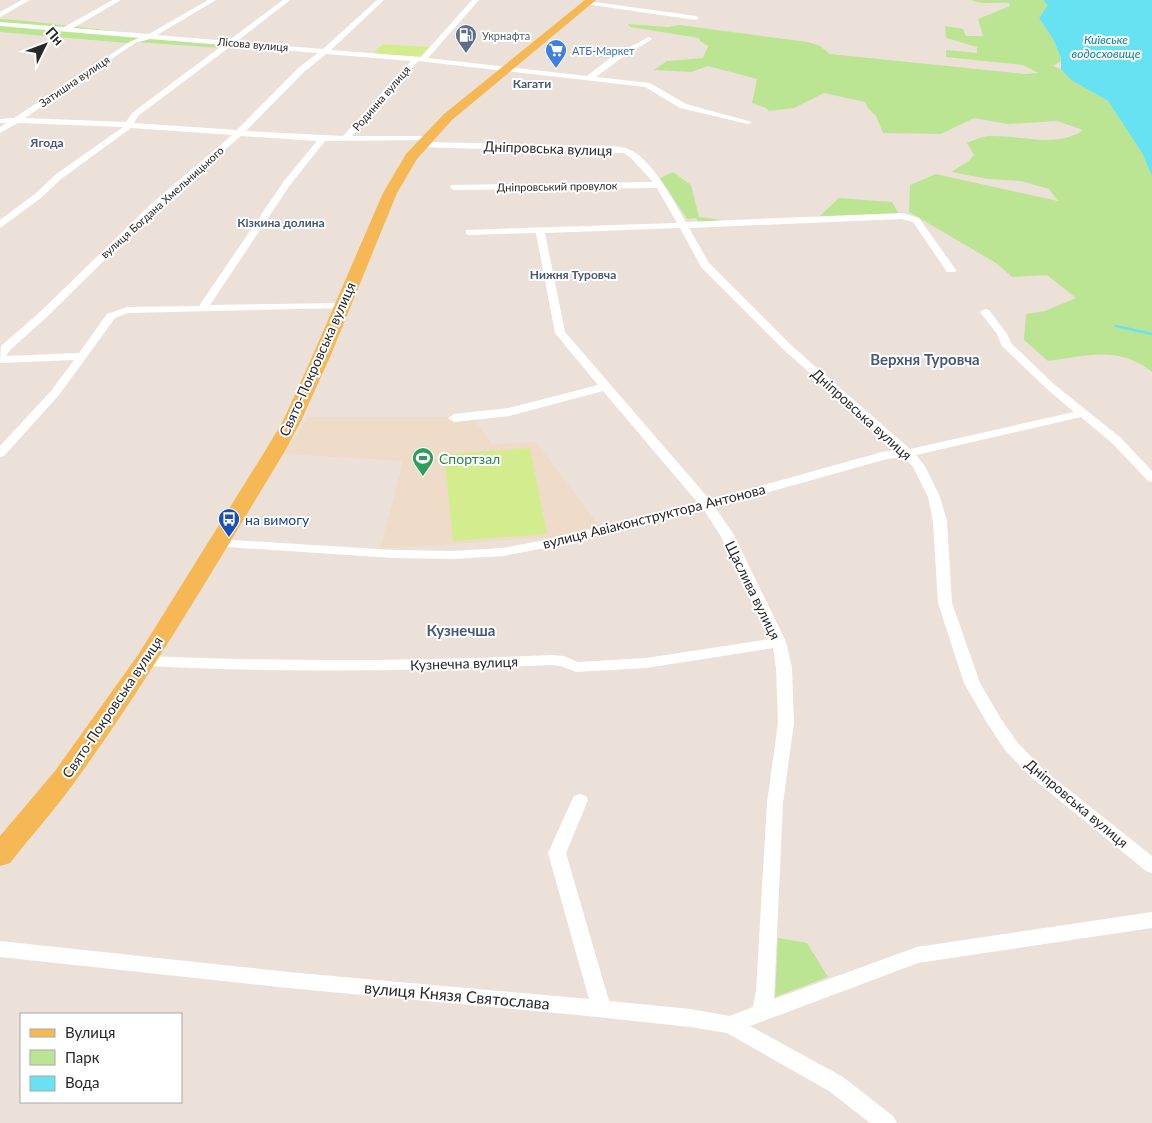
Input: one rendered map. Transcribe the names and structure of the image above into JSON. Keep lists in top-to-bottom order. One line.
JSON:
{"streets":{"main road":["Свято-Покровська вулиця"],"street":["Лісова вулиця","Затишна вулиця","Родинна вулиця","Дніпровська вулиця","Дніпровський провулок","вулиця Богдана Хмельницького","вулиця Авіаконструктора Антонова","Щаслива вулиця","Кузнечна вулиця","вулиця Князя Святослава"]},"crossings":[["Лісова вулиця","Затишна вулиця"],["Лісова вулиця","Родинна вулиця"],["Лісова вулиця","вулиця Богдана Хмельницького"],["Лісова вулиця","Свято-Покровська вулиця"],["Затишна вулиця","Дніпровська вулиця"],["Родинна вулиця","Дніпровська вулиця"],["Дніпровська вулиця","Дніпровський провулок"],["Дніпровська вулиця","вулиця Богдана Хмельницького"],["Дніпровська вулиця","Свято-Покровська вулиця"],["Дніпровська вулиця","вулиця Авіаконструктора Антонова"],["Свято-Покровська вулиця","вулиця Авіаконструктора Антонова"],["Свято-Покровська вулиця","Кузнечна вулиця"],["вулиця Авіаконструктора Антонова","Щаслива вулиця"],["Щаслива вулиця","Кузнечна вулиця"]],"districts":["Кагати","Ягода","Кізкина долина","Нижня Туровча","Верхня Туровча","Кузнечша"],"water":["Київське водосховище"],"places":{"fuel station":["Укрнафта"],"supermarket":["АТБ-Маркет"],"sports":["Спортзал"],"bus stop":["на вимогу"]},"legend":["Вулиця","Парк","Вода"],"north":"top right"}
